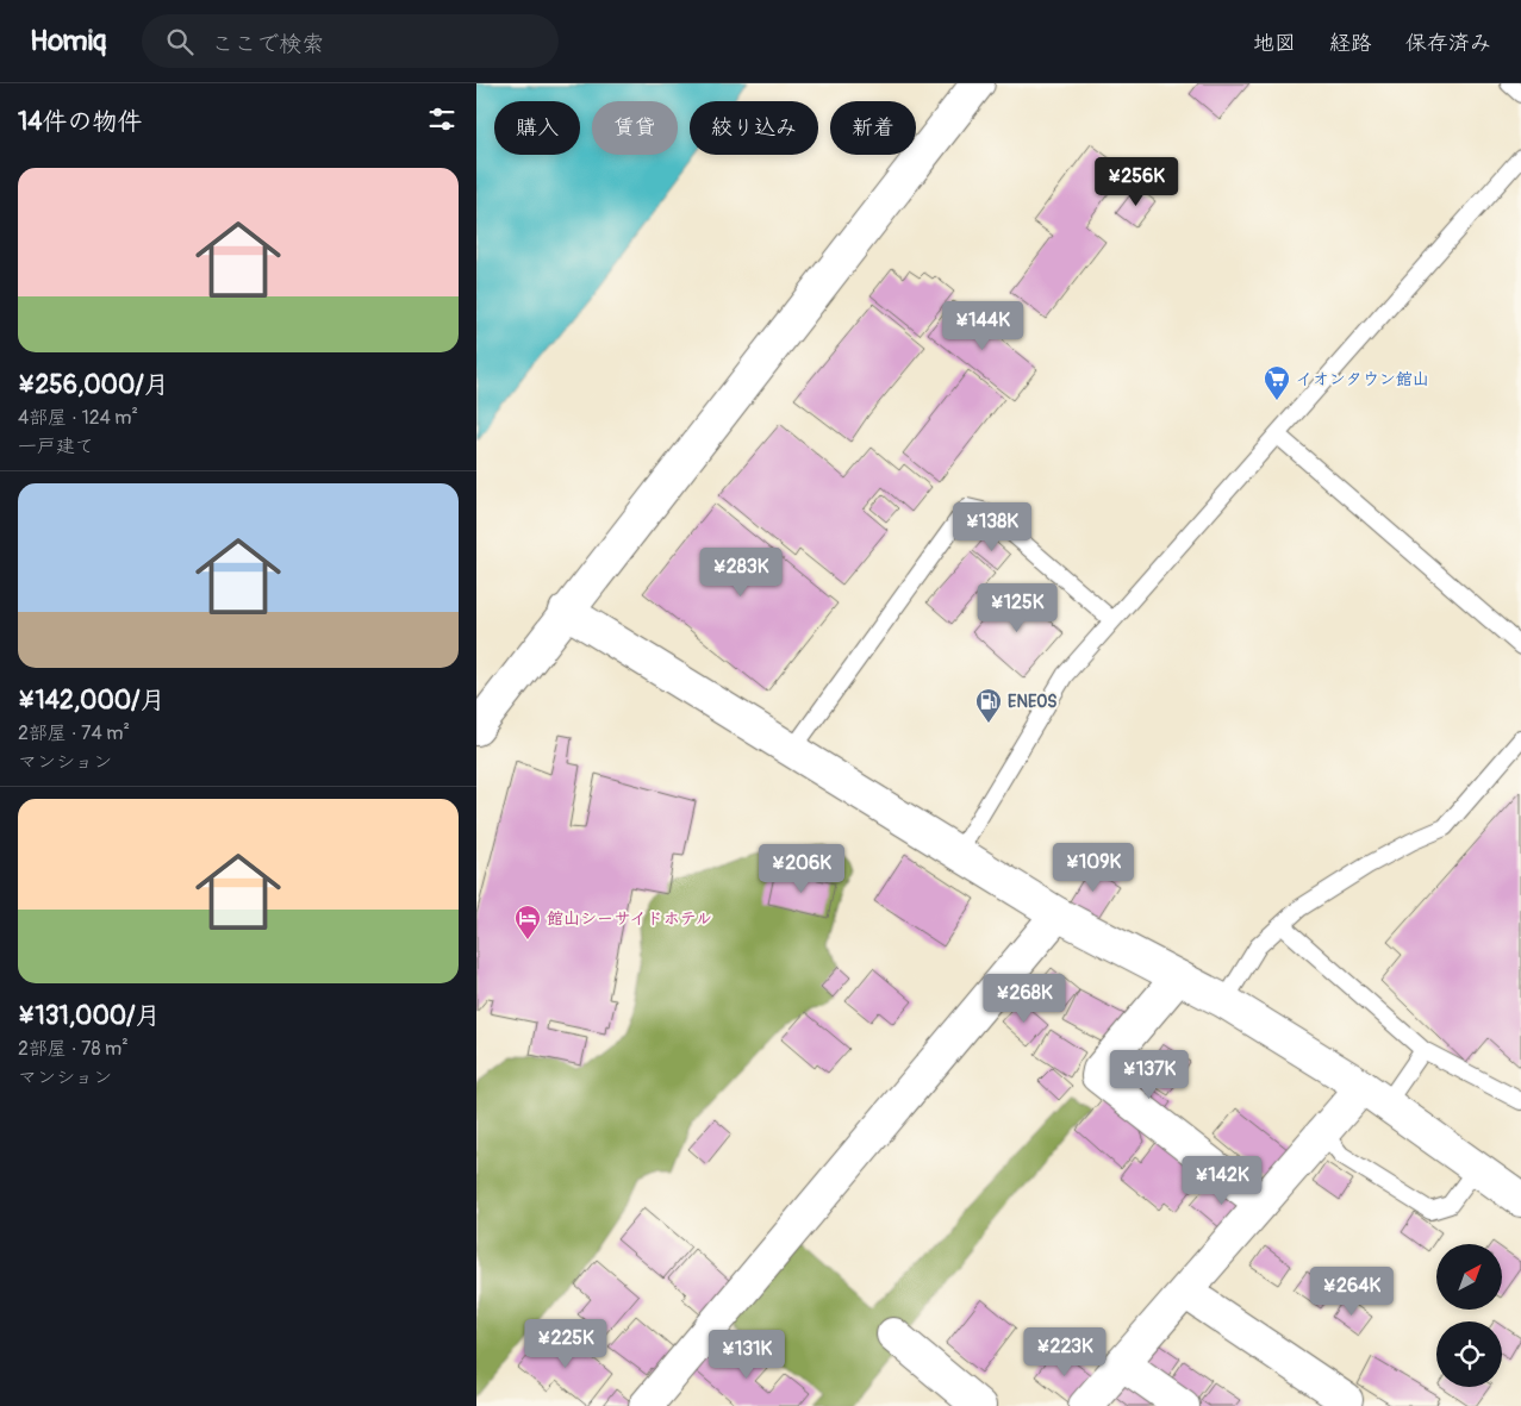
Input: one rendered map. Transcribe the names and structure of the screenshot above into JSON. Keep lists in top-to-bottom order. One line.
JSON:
{"places":{"supermarket":["イオンタウン館山"],"fuel station":["ENEOS"],"hotel":["館山シーサイドホテル"]},"north":"top right","page":{"header":"Homiq","search":"ここで検索","nav":["地図","経路","保存済み"],"heading":"14件の物件","chip":["購入","賃貸","絞り込み","新着"],"list":[{"name":"¥256,000/月","note":"4部屋 · 124 m² · 一戸建て"},{"name":"¥142,000/月","note":"2部屋 · 74 m² · マンション"},{"name":"¥131,000/月","note":"2部屋 · 78 m² · マンション"}],"price":["¥256K","¥144K","¥138K","¥283K","¥125K","¥109K","¥206K","¥268K","¥137K","¥142K","¥264K","¥225K","¥223K","¥131K"]}}
